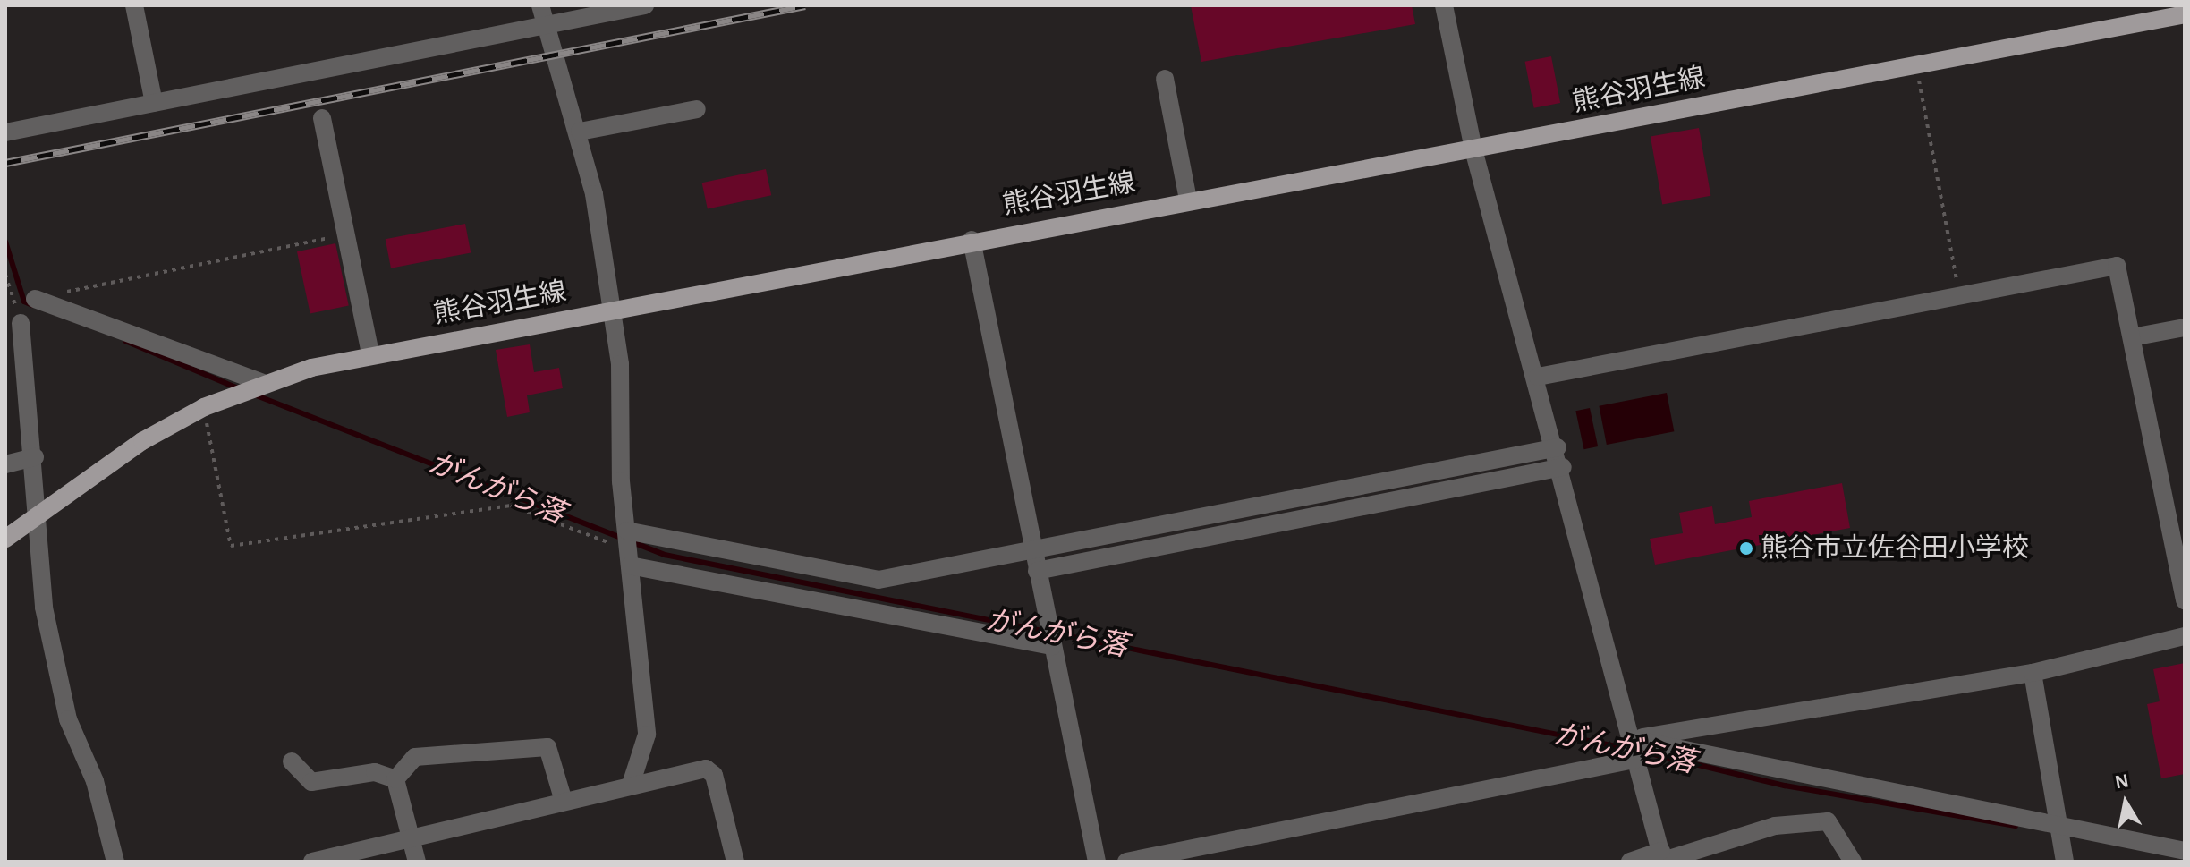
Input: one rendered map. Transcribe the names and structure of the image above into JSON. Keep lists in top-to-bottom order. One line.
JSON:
{"streets":{"main road":["熊谷羽生線"]},"water":["がんがら落"],"places":["熊谷市立佐谷田小学校"],"north":"top"}
